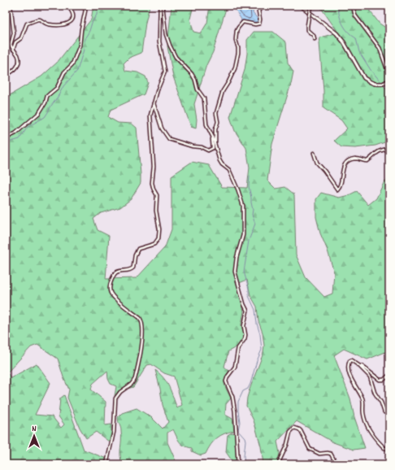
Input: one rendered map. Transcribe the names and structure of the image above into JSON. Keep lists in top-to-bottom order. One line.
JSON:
{"north":"top"}
